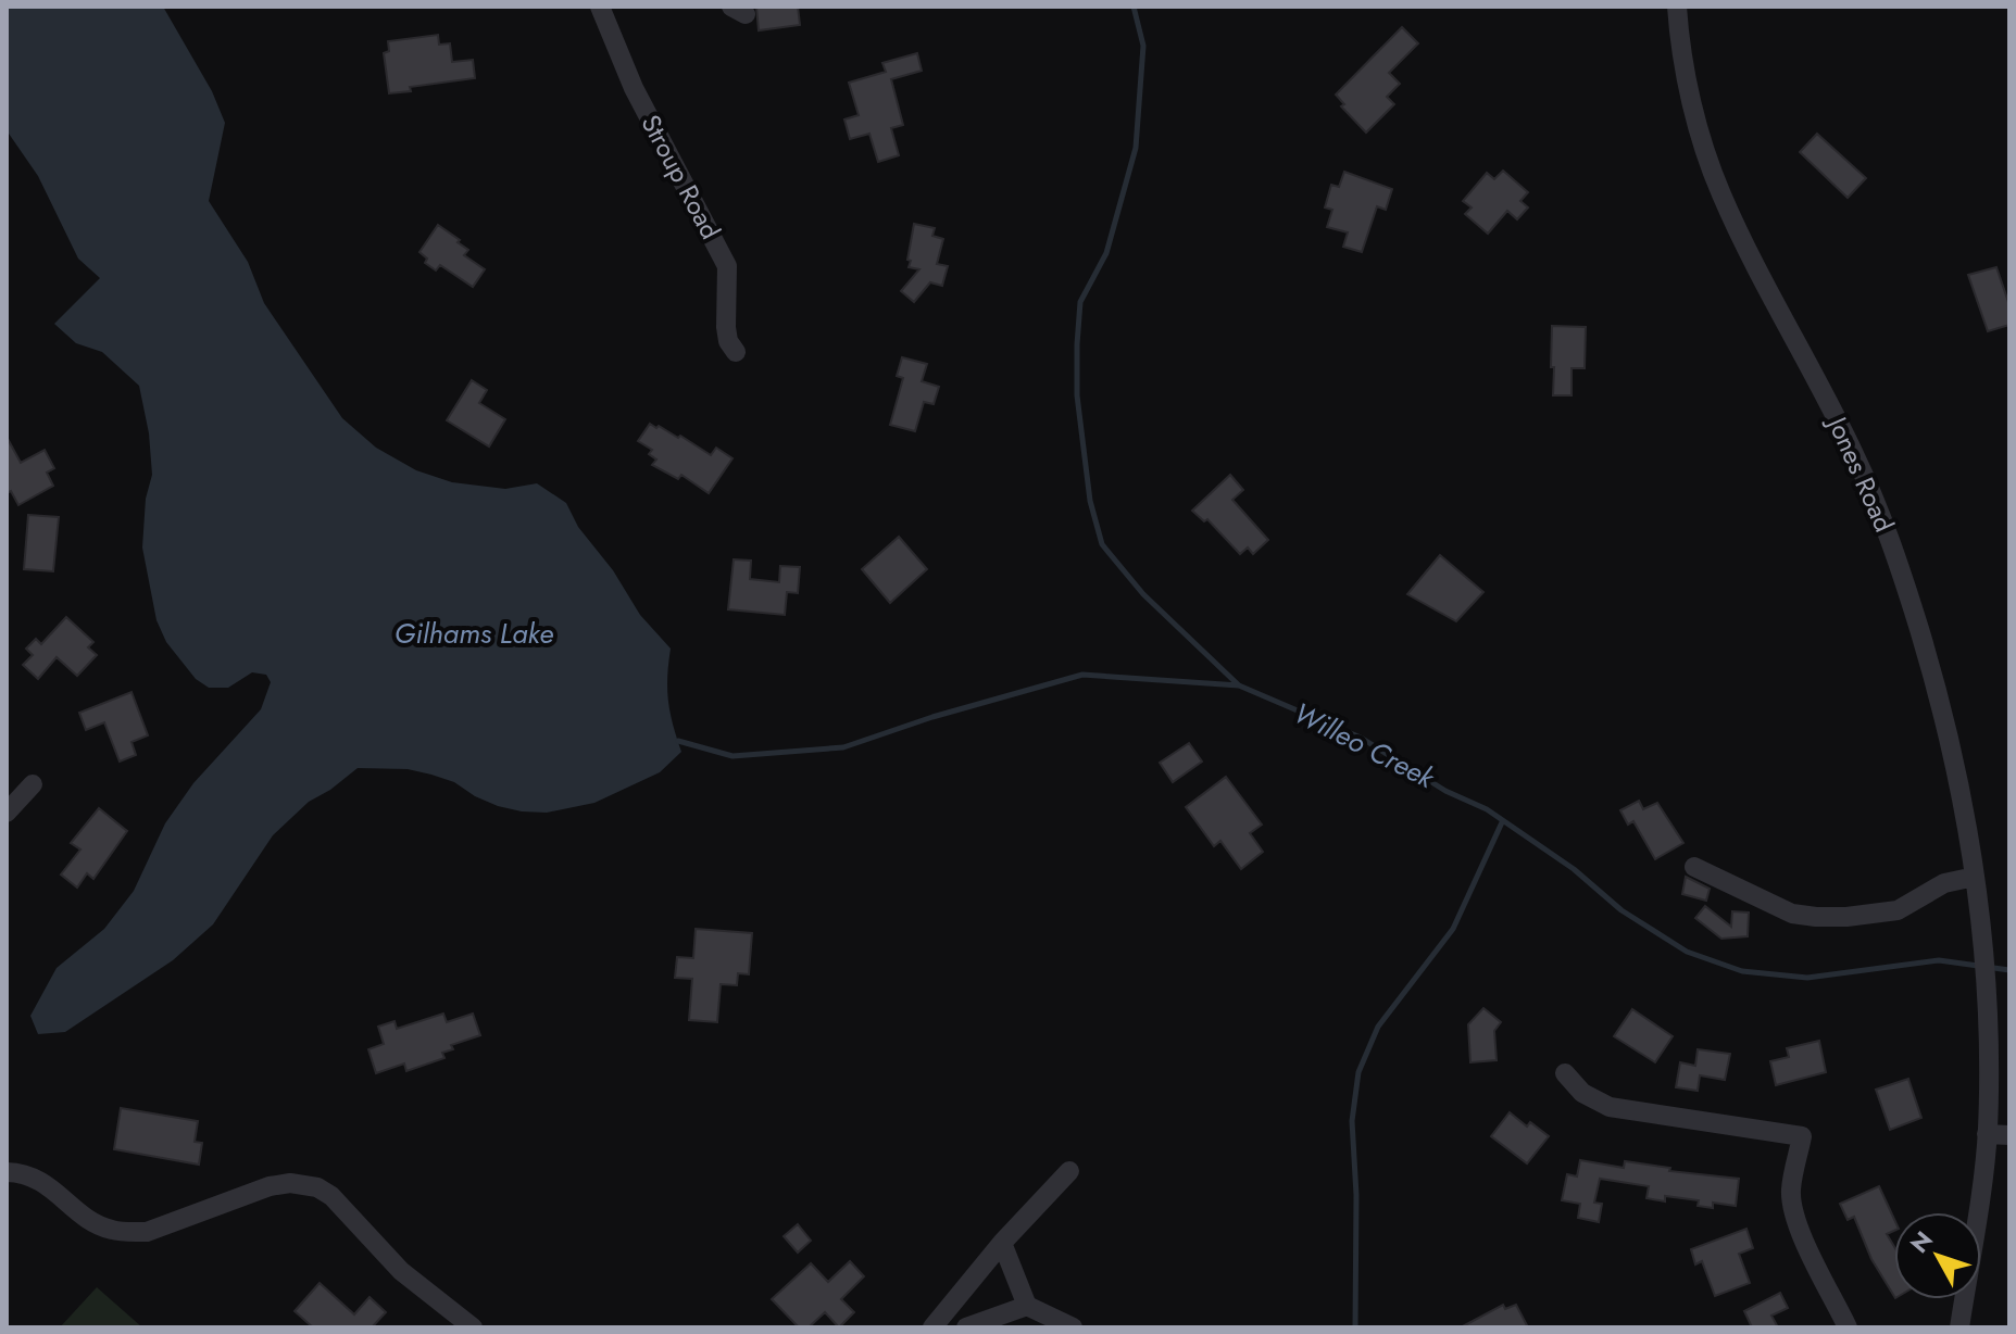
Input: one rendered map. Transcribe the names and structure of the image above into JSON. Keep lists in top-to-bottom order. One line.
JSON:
{"streets":{"street":["Stroup Road","Jones Road"]},"water":["Gilhams Lake","Willeo Creek"],"north":"top left"}
